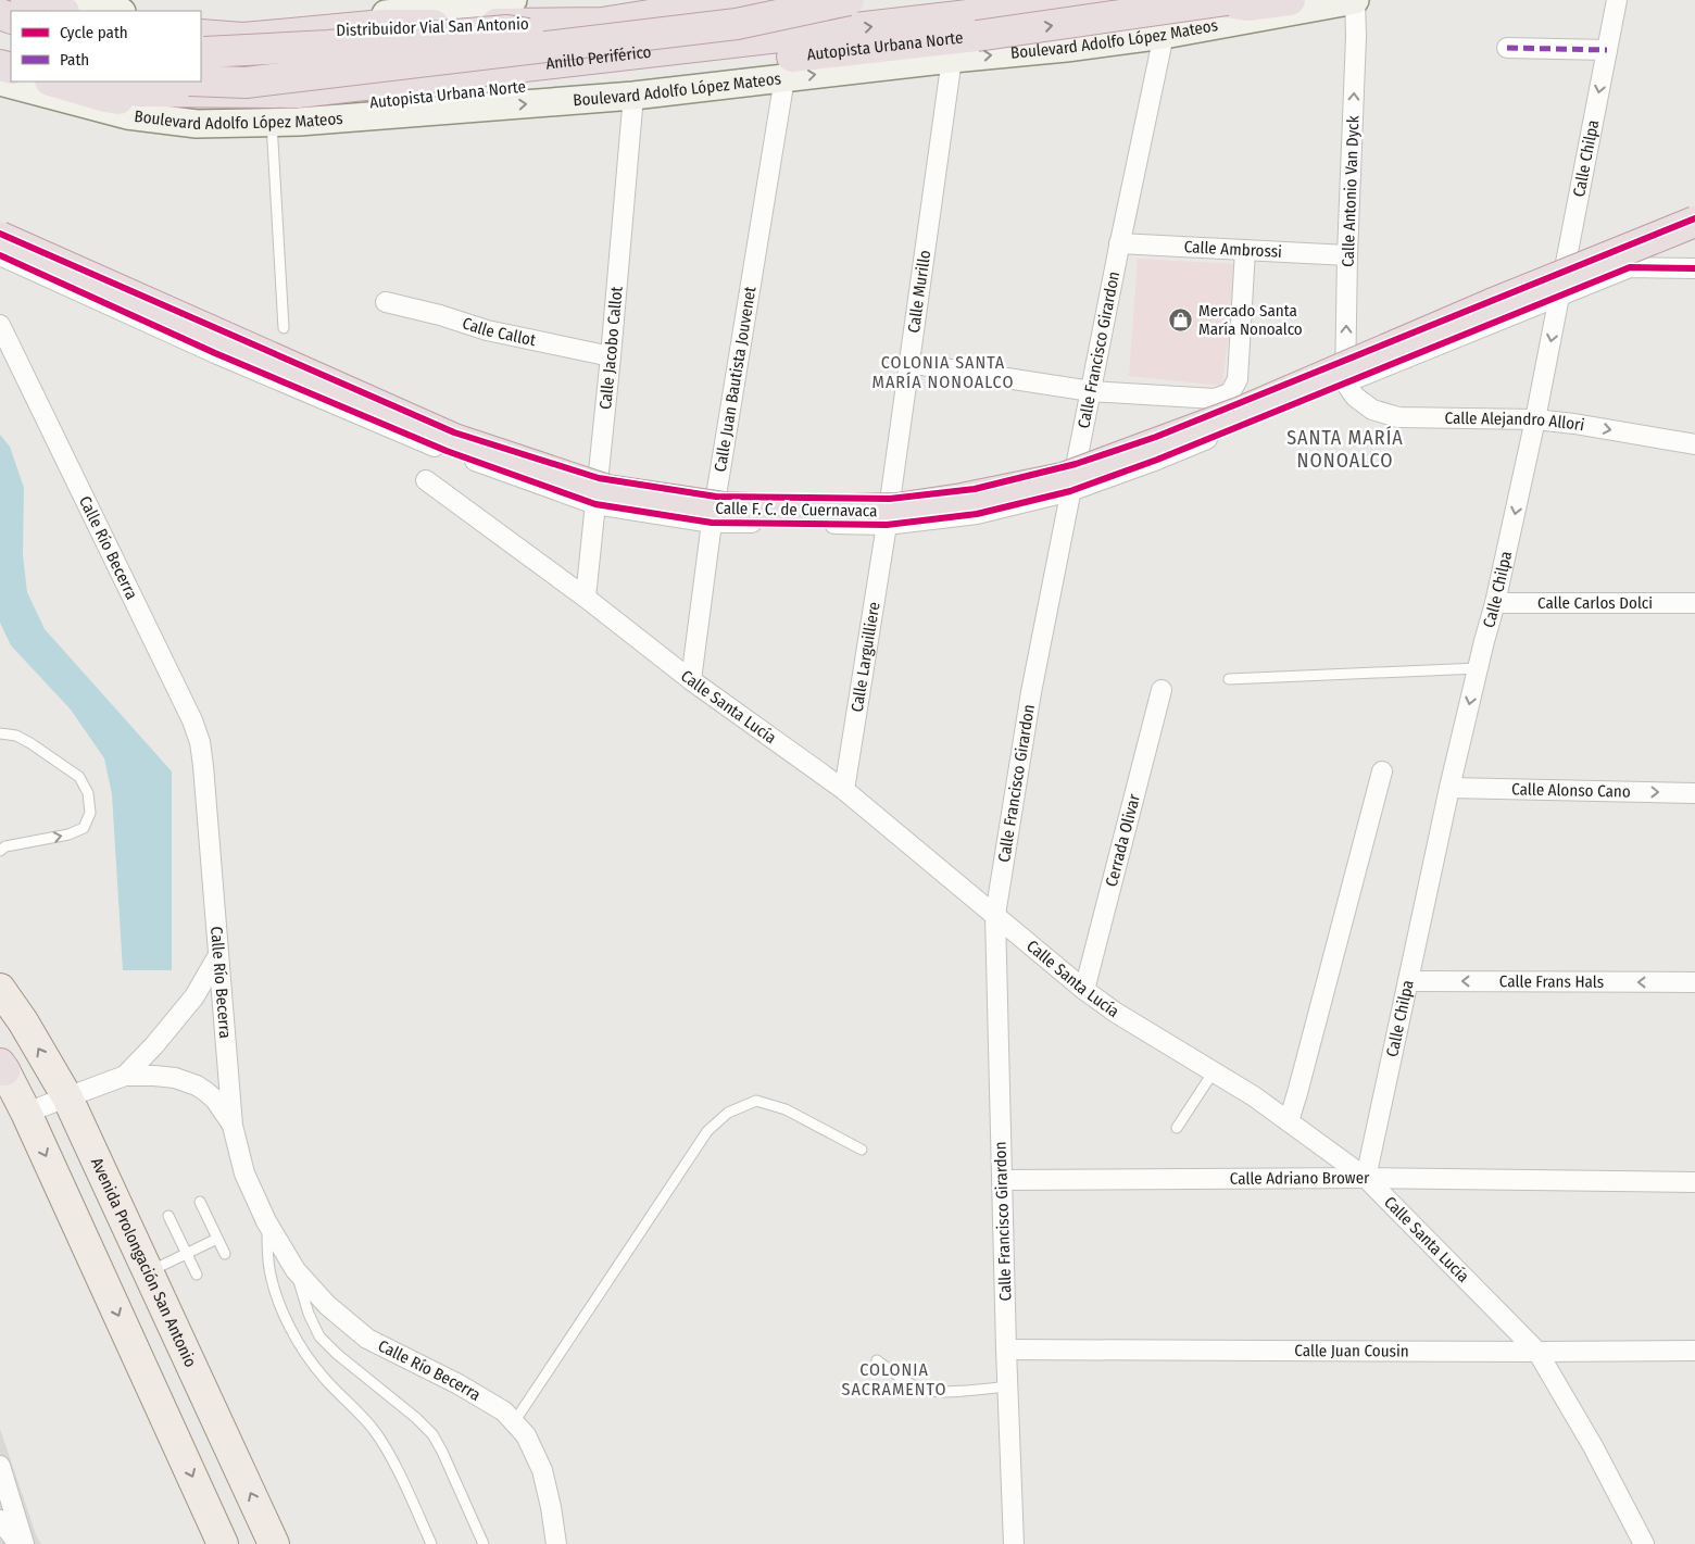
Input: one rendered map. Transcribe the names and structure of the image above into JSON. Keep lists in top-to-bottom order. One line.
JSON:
{"streets":{"highway":["Distribuidor Vial San Antonio","Autopista Urbana Norte","Anillo Periférico"],"main road":["Boulevard Adolfo López Mateos","Avenida Prolongación San Antonio"],"street":["Calle Chilpa","Calle Antonio Van Dyck","Calle Ambrossi","Calle Murillo","Calle Callot","Calle Jacobo Callot","Calle Francisco Girardon","Calle Juan Bautista Jouvenet","Calle Alejandro Allori","Calle F. C. de Cuernavaca","Calle Río Becerra","Calle Carlos Dolci","Calle Larguilliere","Calle Santa Lucía","Calle Alonso Cano","Cerrada Olivar","Calle Frans Hals","Calle Adriano Brower","Calle Juan Cousin"]},"crossings":[["Distribuidor Vial San Antonio","Anillo Periférico"],["Boulevard Adolfo López Mateos","Calle Antonio Van Dyck"],["Boulevard Adolfo López Mateos","Calle Murillo"],["Boulevard Adolfo López Mateos","Calle Jacobo Callot"],["Boulevard Adolfo López Mateos","Calle Francisco Girardon"],["Boulevard Adolfo López Mateos","Calle Juan Bautista Jouvenet"],["Calle Chilpa","Calle Alejandro Allori"],["Calle Chilpa","Calle F. C. de Cuernavaca"],["Calle Chilpa","Calle Carlos Dolci"],["Calle Chilpa","Calle Santa Lucía"],["Calle Chilpa","Calle Alonso Cano"],["Calle Chilpa","Calle Frans Hals"],["Calle Chilpa","Calle Adriano Brower"],["Calle Antonio Van Dyck","Calle Ambrossi"],["Calle Antonio Van Dyck","Calle Alejandro Allori"],["Calle Antonio Van Dyck","Calle F. C. de Cuernavaca"],["Calle Ambrossi","Calle Francisco Girardon"],["Calle Murillo","Calle F. C. de Cuernavaca"],["Calle Murillo","Calle Larguilliere"],["Calle Callot","Calle Jacobo Callot"],["Calle Jacobo Callot","Calle F. C. de Cuernavaca"],["Calle Jacobo Callot","Calle Santa Lucía"],["Calle Francisco Girardon","Calle F. C. de Cuernavaca"],["Calle Francisco Girardon","Calle Santa Lucía"],["Calle Francisco Girardon","Calle Adriano Brower"],["Calle Francisco Girardon","Calle Juan Cousin"],["Calle Juan Bautista Jouvenet","Calle F. C. de Cuernavaca"],["Calle Juan Bautista Jouvenet","Calle Santa Lucía"],["Calle Alejandro Allori","Calle F. C. de Cuernavaca"],["Calle F. C. de Cuernavaca","Calle Larguilliere"],["Calle Larguilliere","Calle Santa Lucía"],["Calle Santa Lucía","Cerrada Olivar"],["Calle Santa Lucía","Calle Adriano Brower"],["Calle Santa Lucía","Calle Juan Cousin"]],"one_way":["Calle Chilpa","Calle Antonio Van Dyck","Calle Alejandro Allori","Calle Alonso Cano","Calle Frans Hals"],"districts":["COLONIA SANTA MARÍA NONOALCO","SANTA MARÍA NONOALCO","COLONIA SACRAMENTO"],"places":{"shop":["Mercado Santa María Nonoalco"]},"legend":["Cycle path","Path"]}
